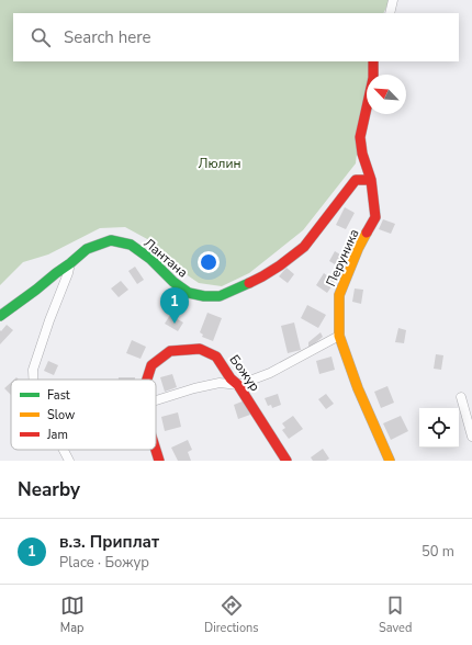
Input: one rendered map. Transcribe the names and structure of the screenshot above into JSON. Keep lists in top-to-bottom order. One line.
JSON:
{"streets":{"street":["Лантана","Перуника","Божур"]},"crossings":[["Лантана","Перуника"]],"parks":["Люлин"],"legend":["Fast","Slow","Jam"],"north":"top left","page":{"search":"Search here","pins":"1","heading":"Nearby","list":[{"mark":"1","name":"в.з. Приплат","note":"Place · Божур","value":"50 m"}],"nav":["Map","Directions","Saved"]}}
